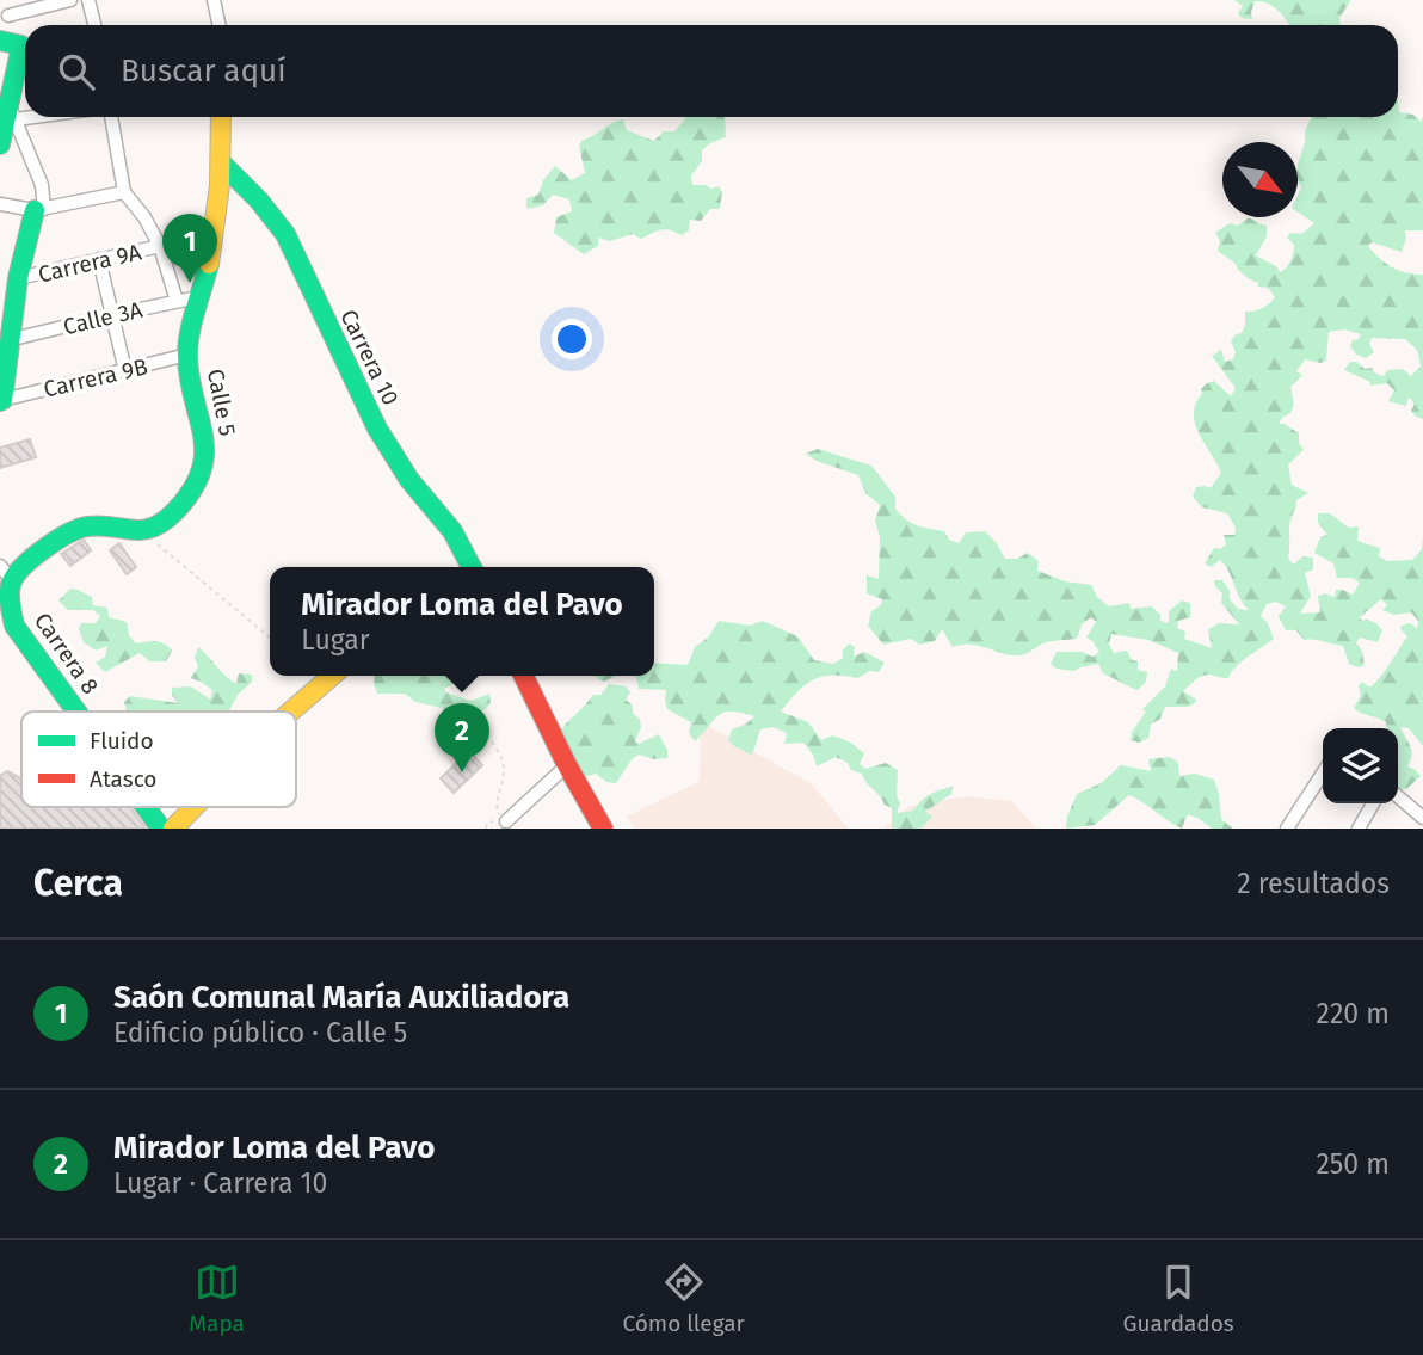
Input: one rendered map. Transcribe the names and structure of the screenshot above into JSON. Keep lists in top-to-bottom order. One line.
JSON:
{"streets":{"street":["Carrera 9A","Calle 3A","Carrera 10","Carrera 9B","Calle 5","Carrera 8"]},"crossings":[["Calle 3A","Calle 5"],["Carrera 10","Calle 5"],["Carrera 9B","Calle 5"]],"legend":["Fluido","Atasco"],"north":"bottom right","page":{"search":"Buscar aquí","pins":["1","2"],"popup":["Mirador Loma del Pavo","Lugar"],"heading":["Cerca","2 resultados"],"list":[{"mark":"1","name":"Saón Comunal María Auxiliadora","note":"Edificio público · Calle 5","value":"220 m"},{"mark":"2","name":"Mirador Loma del Pavo","note":"Lugar · Carrera 10","value":"250 m"}],"nav":["Mapa","Cómo llegar","Guardados"]}}
